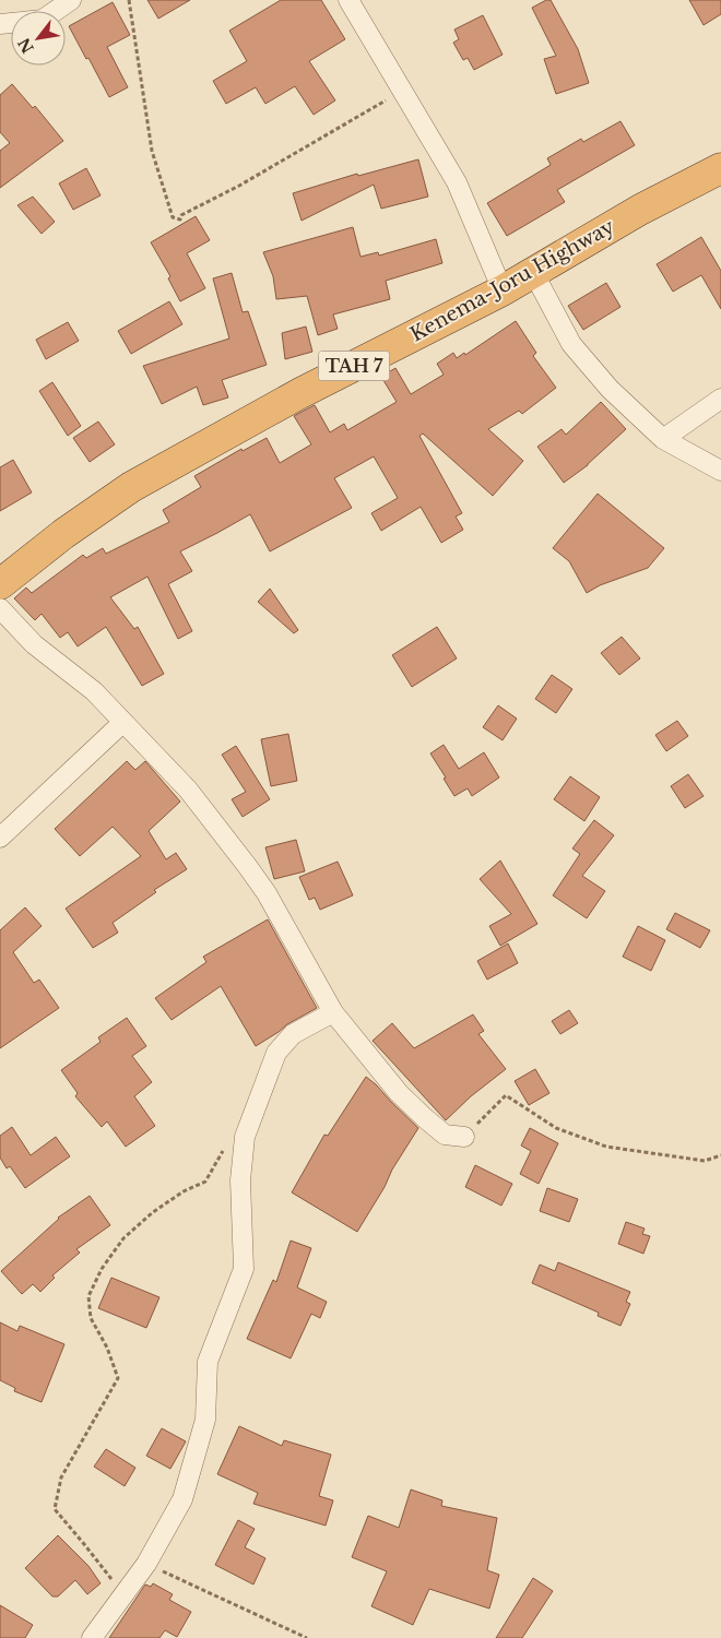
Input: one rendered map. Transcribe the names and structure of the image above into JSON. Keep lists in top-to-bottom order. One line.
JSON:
{"streets":{"highway":["Kenema-Joru Highway","TAH 7"]},"north":"bottom left"}
